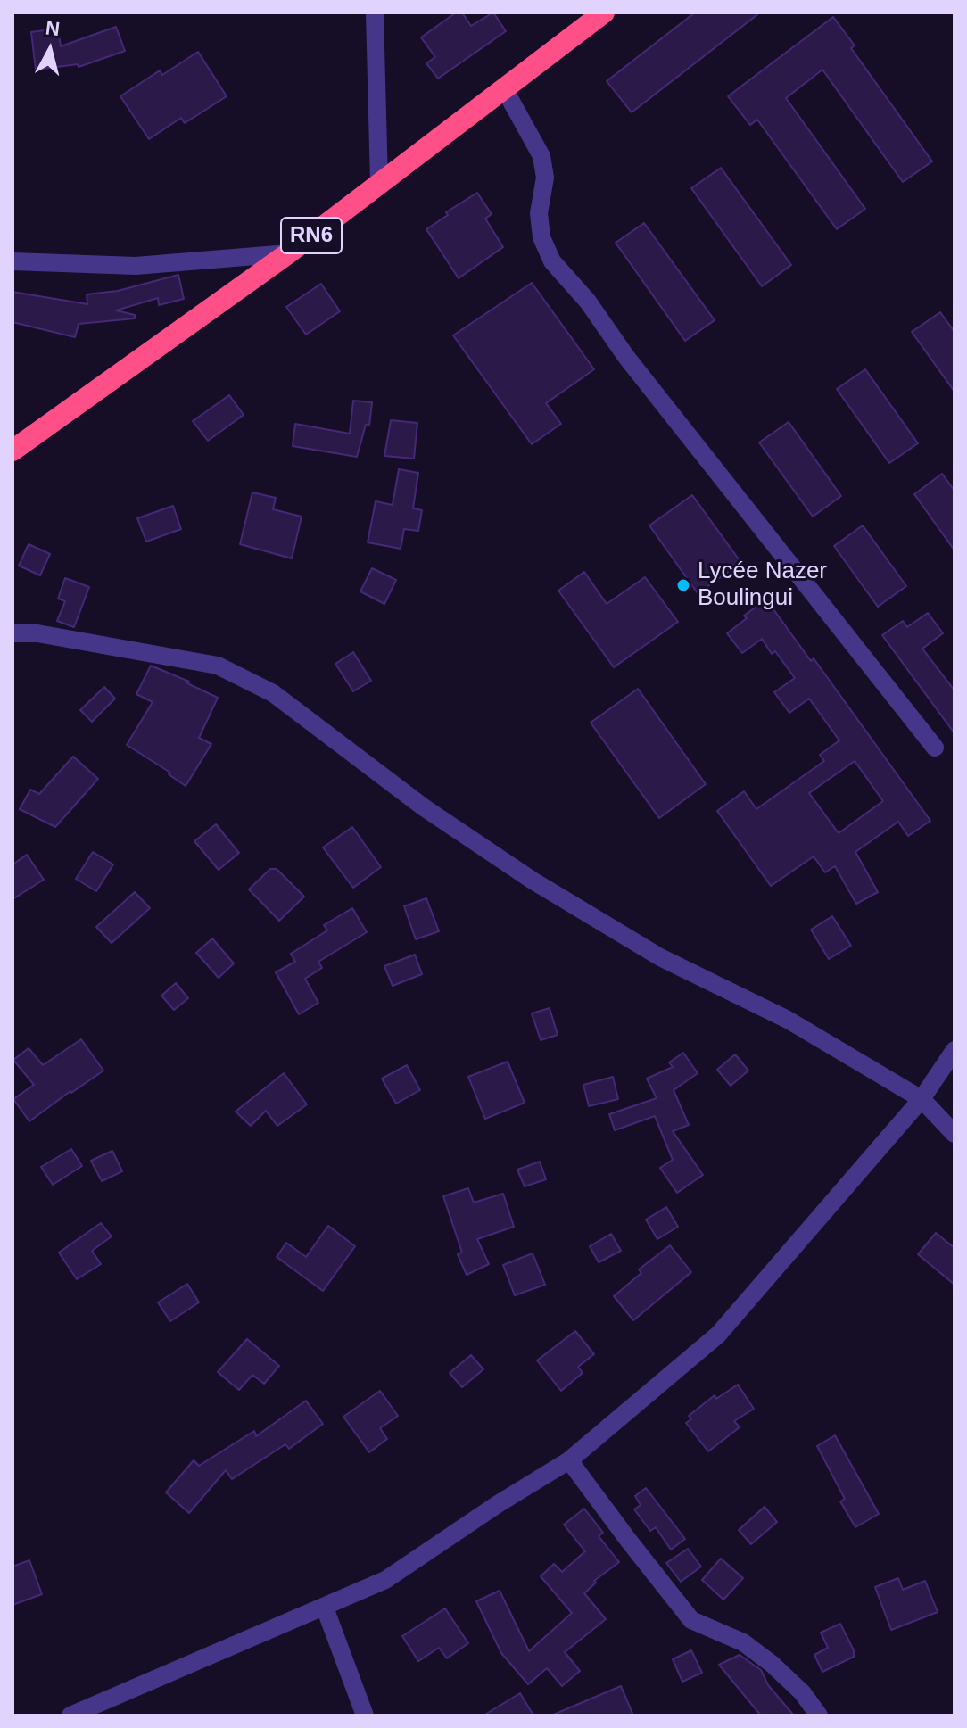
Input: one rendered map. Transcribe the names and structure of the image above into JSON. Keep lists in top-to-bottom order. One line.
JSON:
{"streets":{"highway":["RN6"]},"places":["Lycée Nazer Boulingui"],"north":"top"}
